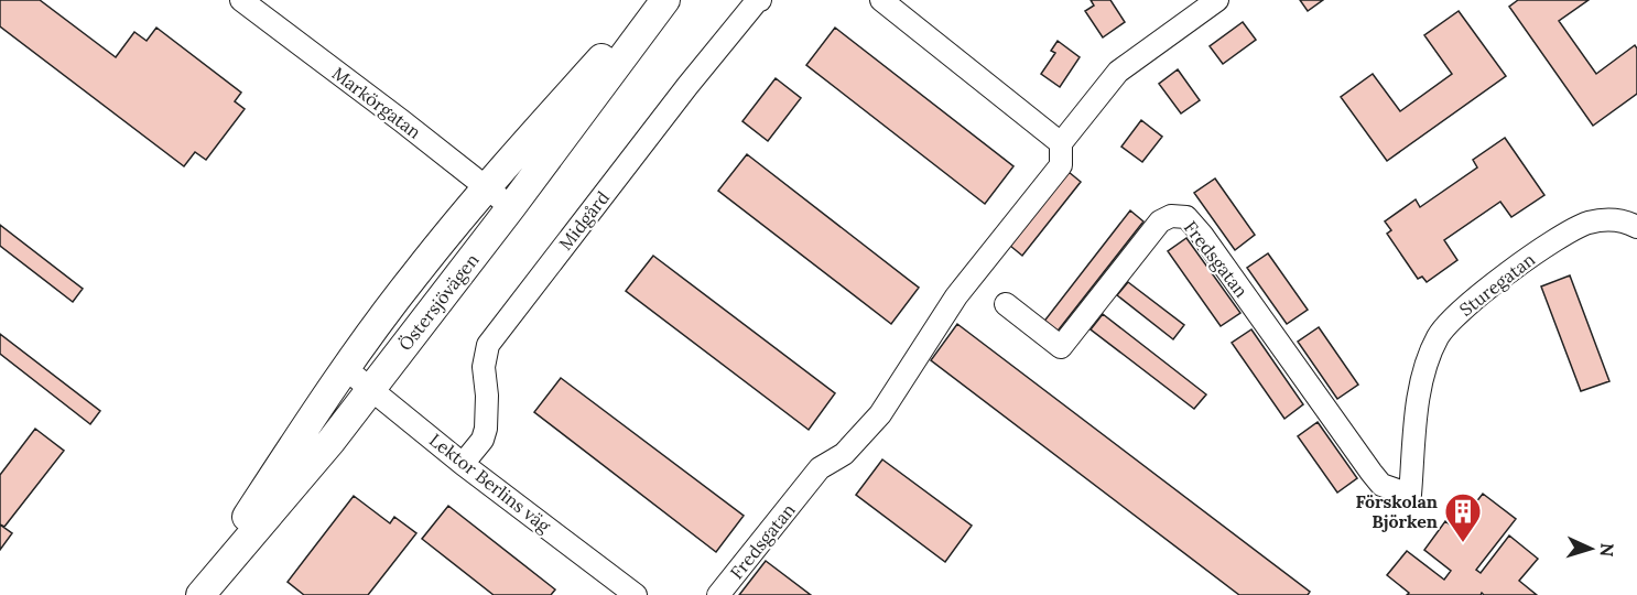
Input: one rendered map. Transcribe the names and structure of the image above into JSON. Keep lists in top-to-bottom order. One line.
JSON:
{"streets":{"main road":["Östersjövägen"],"street":["Markörgatan","Midgård","Fredsgatan","Sturegatan","Lektor Berlins väg"]},"crossings":[["Markörgatan","Östersjövägen"],["Midgård","Lektor Berlins väg"],["Fredsgatan","Sturegatan"],["Östersjövägen","Lektor Berlins väg"]],"places":{"building":["Förskolan Björken"]},"north":"right"}
